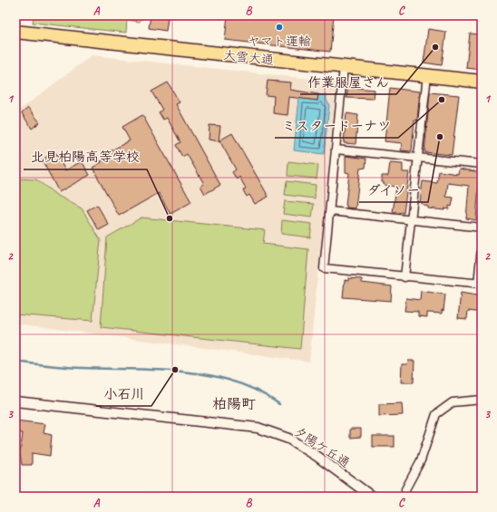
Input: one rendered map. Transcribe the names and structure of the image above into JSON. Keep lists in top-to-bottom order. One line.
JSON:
{"streets":{"highway":["大雪大通"],"street":["夕陽ケ丘通"]},"districts":["柏陽町"],"places":["ヤマト運輸","作業服屋さん","ミスタードーナツ","ダイソー","北見柏陽高等学校","小石川"],"grid":{"columns":["A","B","C"],"rows":["1","2","3"]}}
